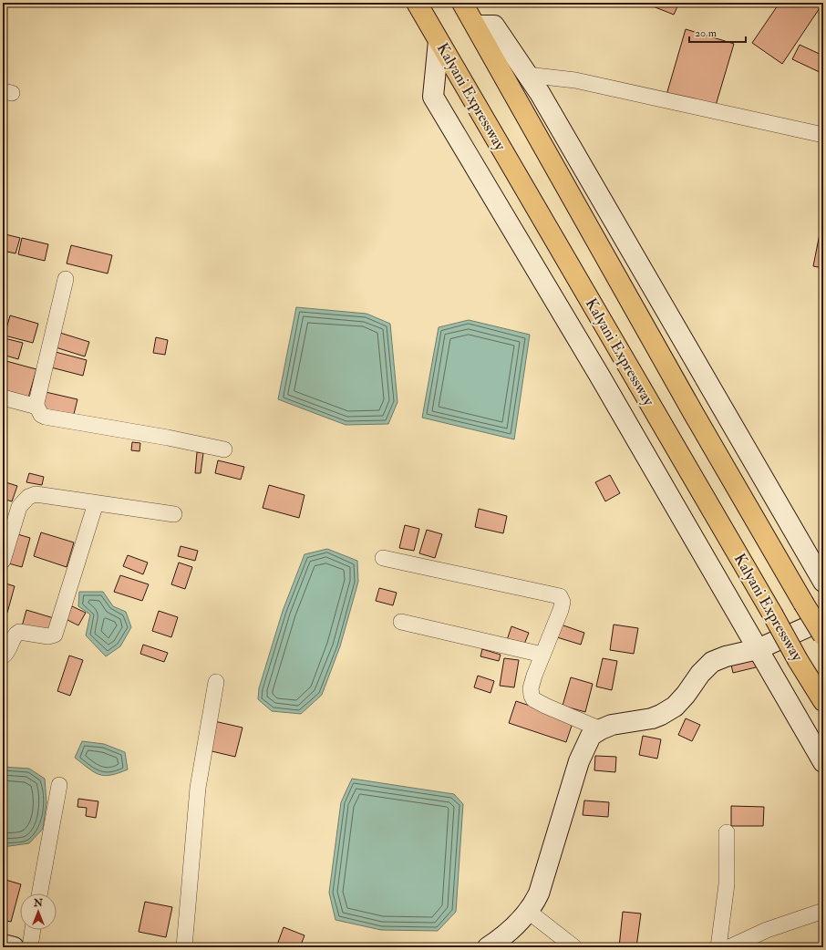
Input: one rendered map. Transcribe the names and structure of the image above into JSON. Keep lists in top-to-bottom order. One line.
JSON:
{"streets":{"highway":["Kalyani Expressway"]},"scale_bar":"20 m","north":"top"}
